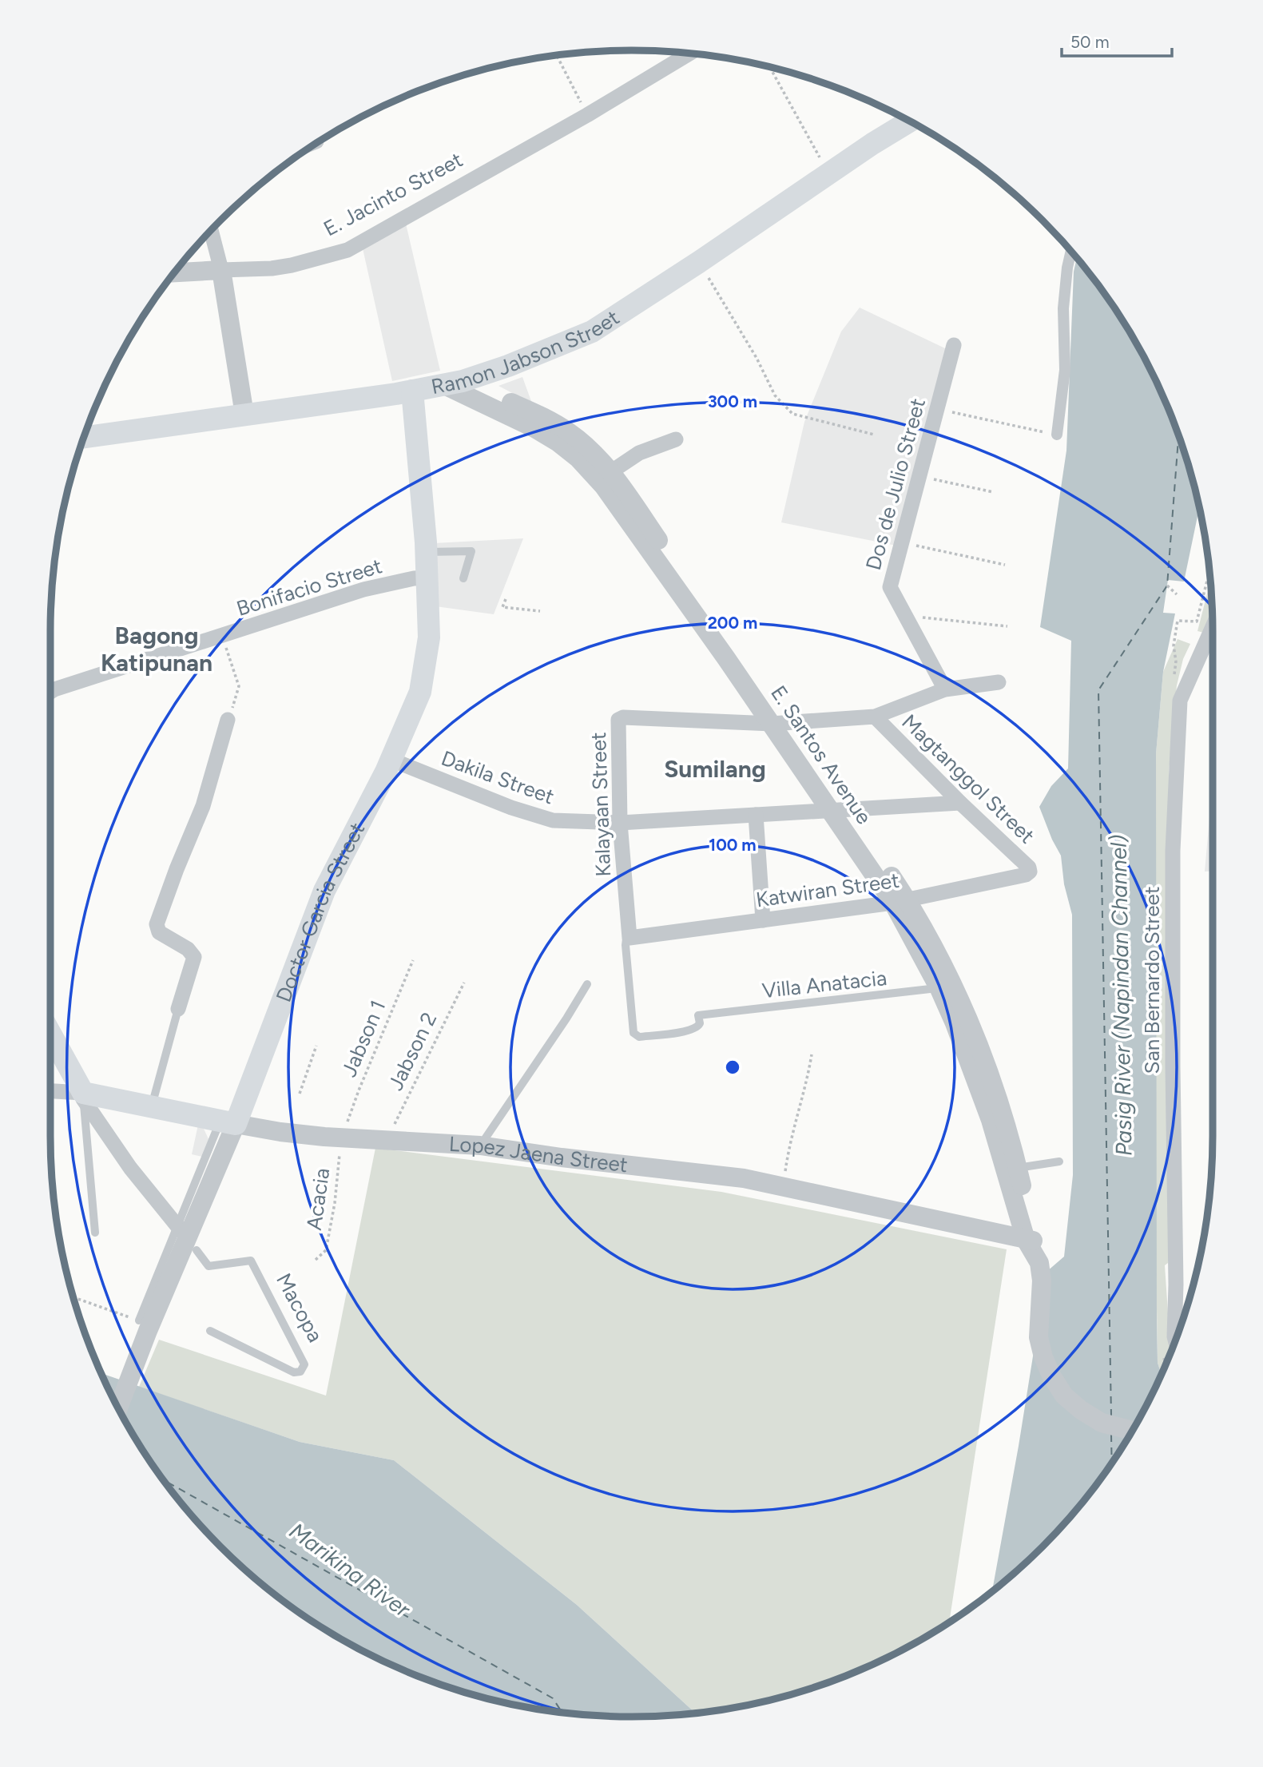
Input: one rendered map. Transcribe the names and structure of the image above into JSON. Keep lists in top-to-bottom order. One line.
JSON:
{"streets":{"main road":["Ramon Jabson Street","Doctor Garcia Street","Lopez Jaena Street"],"street":["E. Jacinto Street","Dos de Julio Street","Bonifacio Street","E. Santos Avenue","Dakila Street","Magtanggol Street","Kalayaan Street","Katwiran Street","San Bernardo Street"],"lane":["Villa Anatacia","Macopa"],"path":["Jabson 1","Jabson 2","Acacia"]},"crossings":[["Ramon Jabson Street","E. Santos Avenue"],["Ramon Jabson Street","Doctor Garcia Street"],["Dos de Julio Street","Kalayaan Street"],["Bonifacio Street","Doctor Garcia Street"],["E. Santos Avenue","Dakila Street"],["E. Santos Avenue","Kalayaan Street"],["E. Santos Avenue","Katwiran Street"],["E. Santos Avenue","Villa Anatacia"],["E. Santos Avenue","Lopez Jaena Street"],["Dakila Street","Magtanggol Street"],["Dakila Street","Kalayaan Street"],["Dakila Street","Doctor Garcia Street"],["Magtanggol Street","Kalayaan Street"],["Magtanggol Street","Katwiran Street"],["Kalayaan Street","Katwiran Street"],["Kalayaan Street","Villa Anatacia"],["Katwiran Street","Villa Anatacia"],["Doctor Garcia Street","Lopez Jaena Street"],["Jabson 1","Lopez Jaena Street"],["Jabson 1","Acacia"],["Lopez Jaena Street","Acacia"]],"districts":["Bagong Katipunan","Sumilang"],"water":["Pasig River (Napindan Channel)","Marikina River"],"scale_bar":"50 m","rings":["300 m","200 m","100 m"]}
